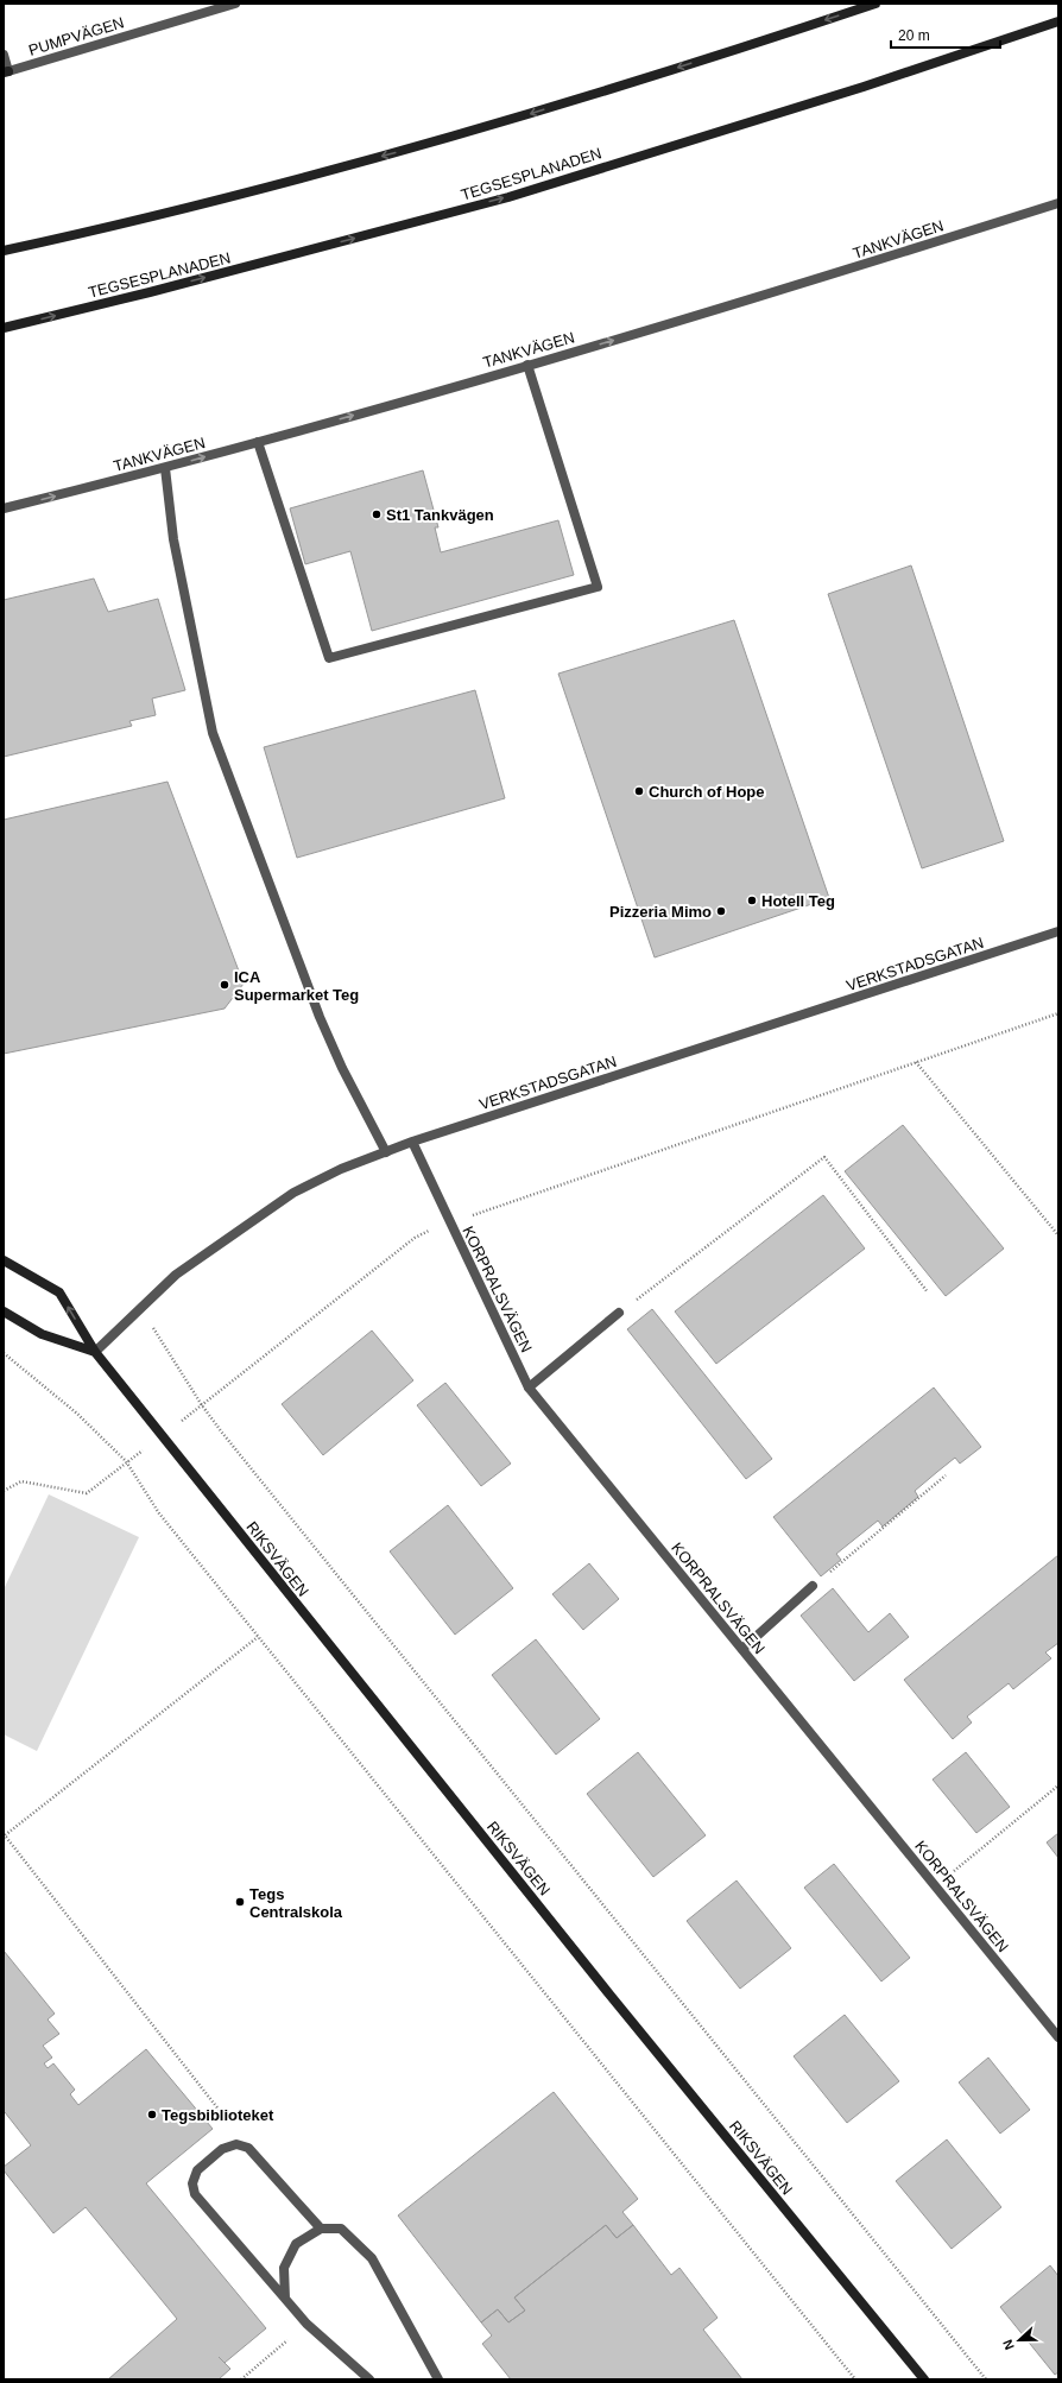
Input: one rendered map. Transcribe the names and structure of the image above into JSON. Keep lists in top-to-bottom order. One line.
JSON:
{"streets":{"main road":["TEGSESPLANADEN","RIKSVÄGEN"],"street":["PUMPVÄGEN","TANKVÄGEN","VERKSTADSGATAN","KORPRALSVÄGEN"]},"crossings":[["VERKSTADSGATAN","KORPRALSVÄGEN"],["VERKSTADSGATAN","RIKSVÄGEN"]],"one_way":["TANKVÄGEN"],"places":["St1 Tankvägen","Church of Hope","Hotell Teg","Pizzeria Mimo","ICA Supermarket Teg","Tegs Centralskola","Tegsbiblioteket"],"scale_bar":"20 m","north":"left"}
